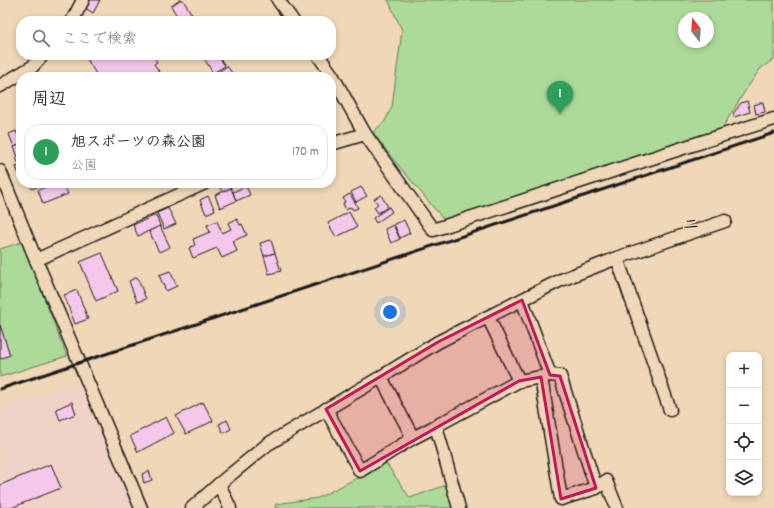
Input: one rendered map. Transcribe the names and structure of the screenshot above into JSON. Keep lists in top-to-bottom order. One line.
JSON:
{"districts":["ニ"],"north":"top","page":{"search":"ここで検索","heading":"周辺","pins":"1","list":[{"mark":"1","name":"旭スポーツの森公園","note":"公園","value":"170 m"}],"map_buttons":["+","−"]}}
